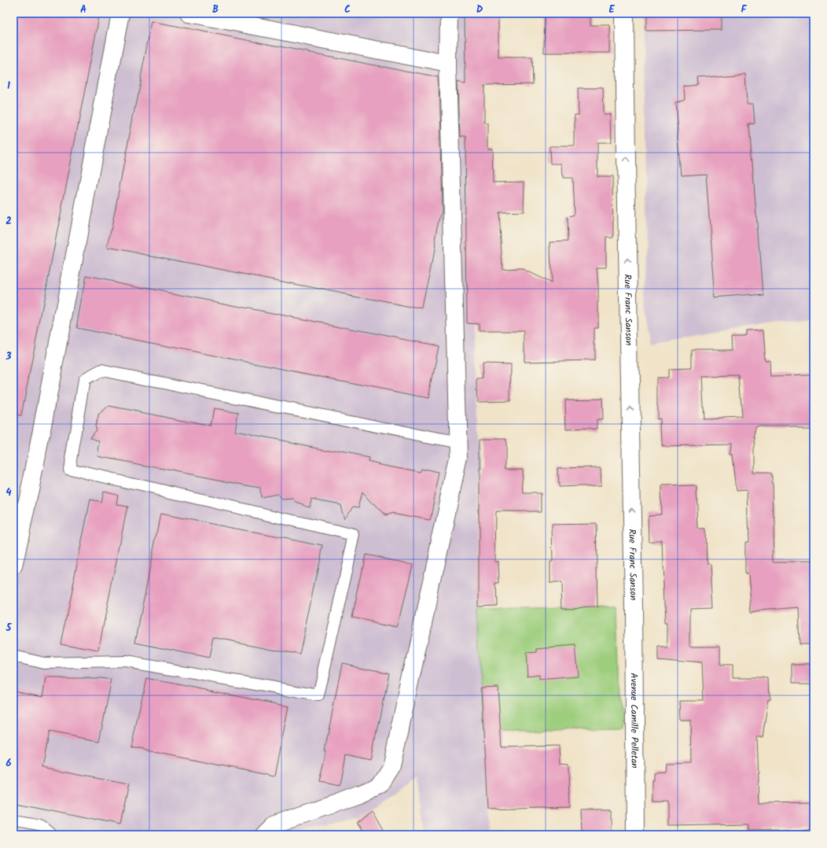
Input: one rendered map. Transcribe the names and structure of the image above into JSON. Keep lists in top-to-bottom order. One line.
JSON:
{"streets":{"street":["Rue Franc Sanson","Avenue Camille Pelletan"]},"crossings":[["Rue Franc Sanson","Avenue Camille Pelletan"]],"one_way":["Rue Franc Sanson"],"grid":{"columns":["A","B","C","D","E","F"],"rows":["1","2","3","4","5","6"]}}
